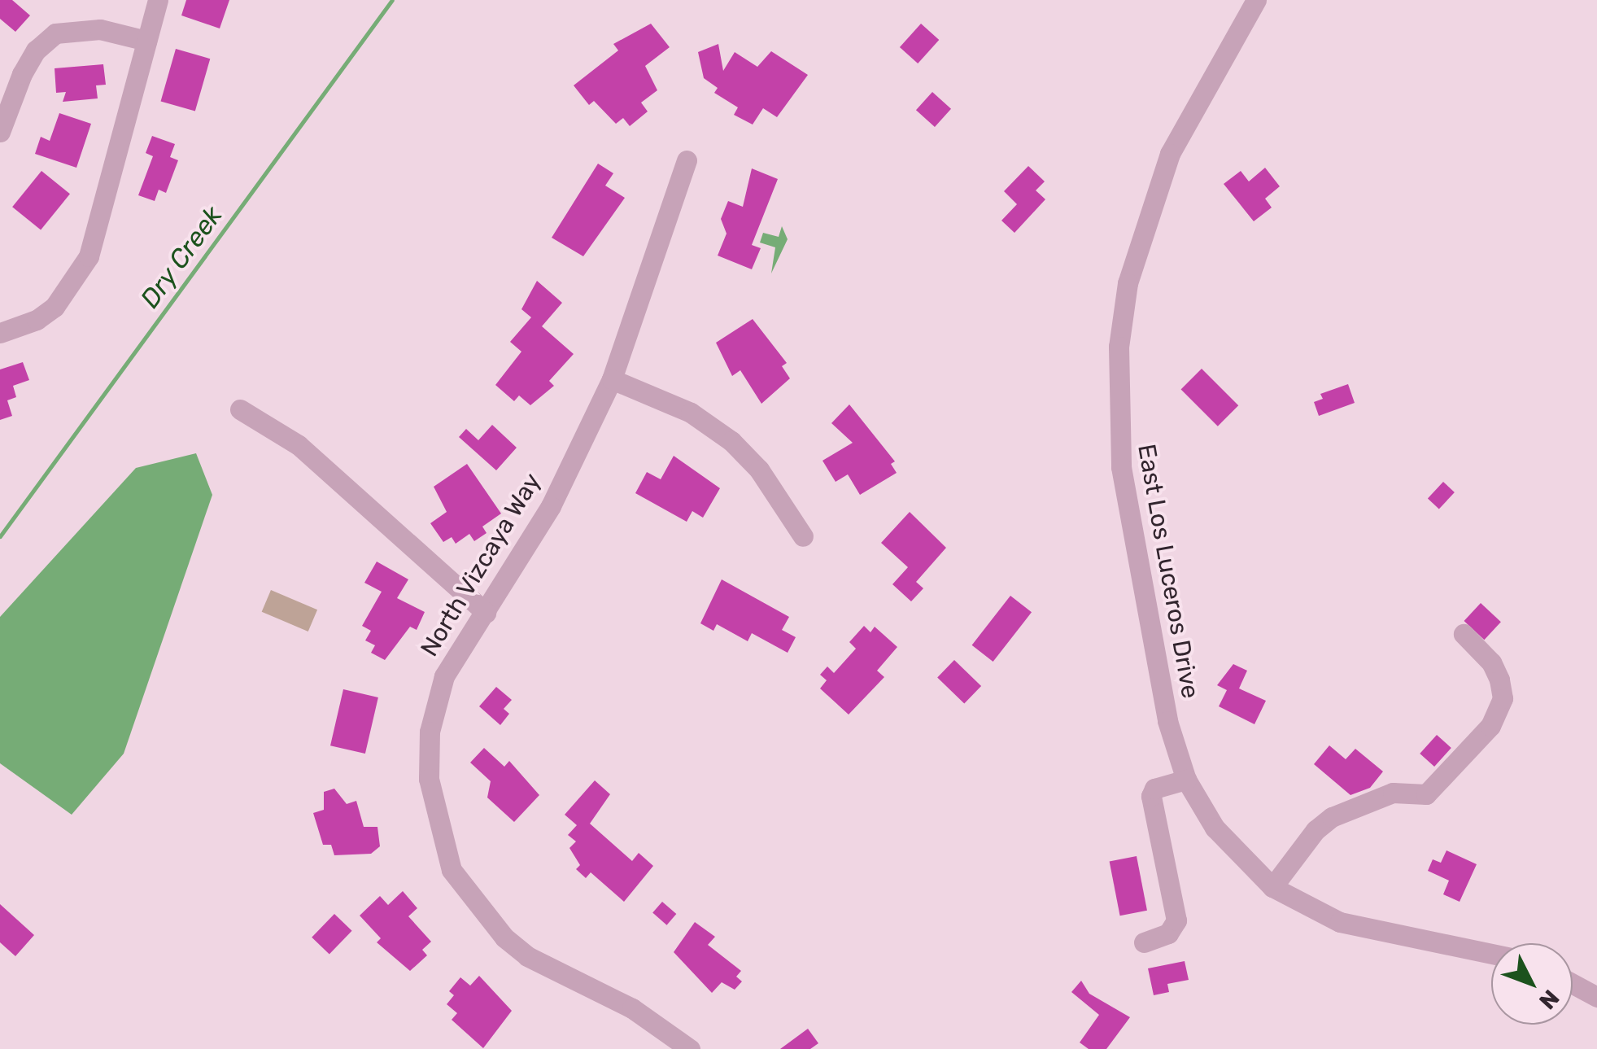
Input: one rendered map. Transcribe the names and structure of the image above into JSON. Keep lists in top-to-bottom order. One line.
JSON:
{"streets":{"street":["North Vizcaya Way","East Los Luceros Drive"]},"water":["Dry Creek"],"north":"bottom right"}
